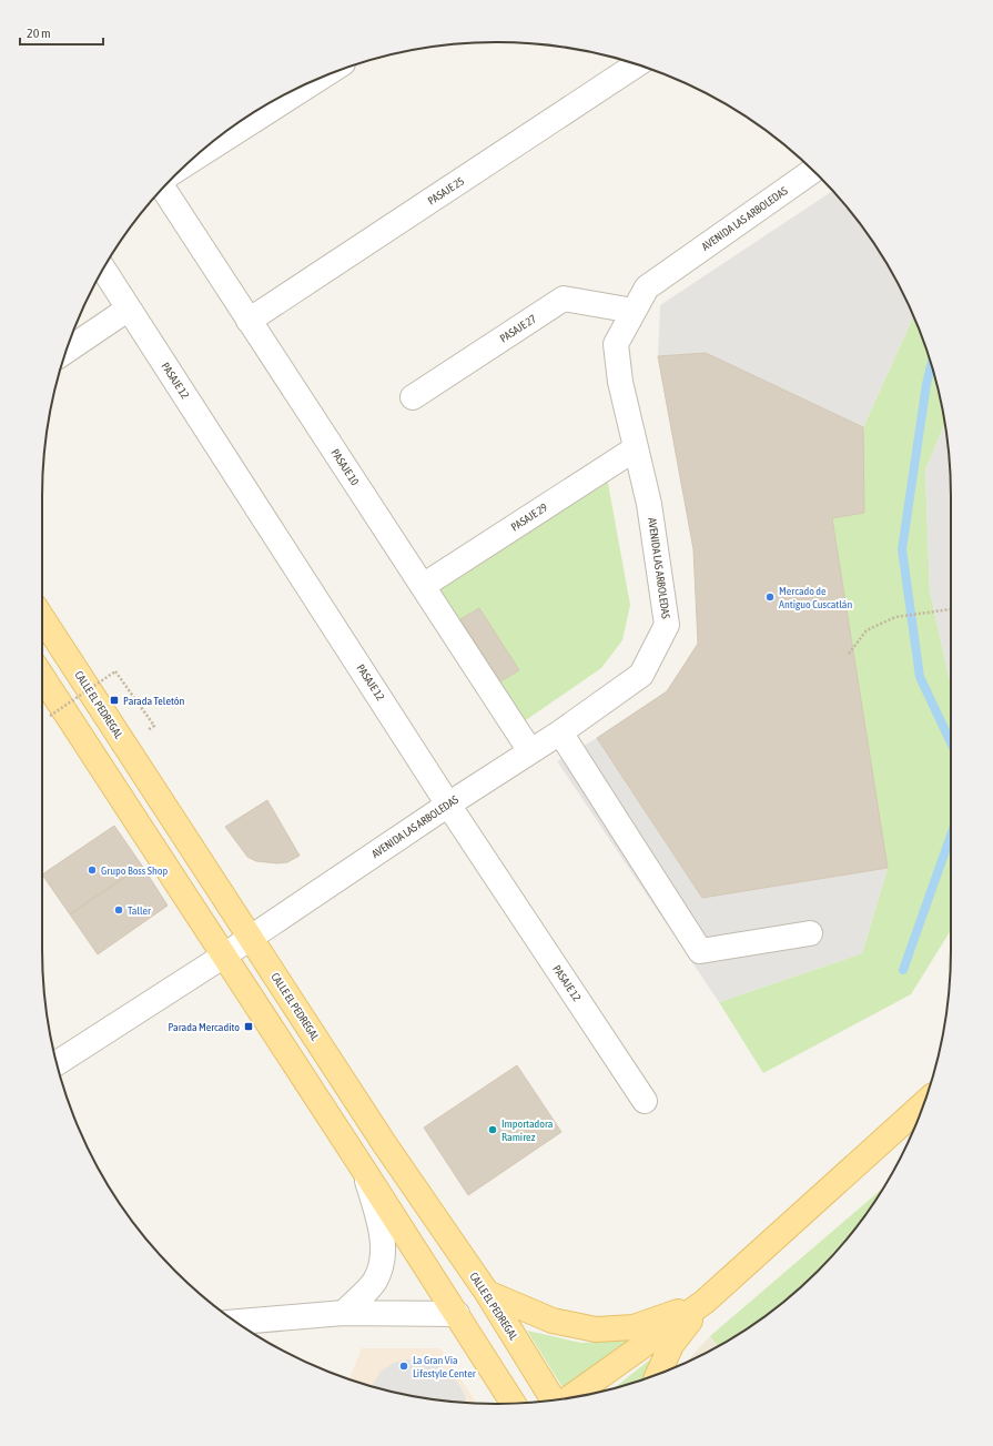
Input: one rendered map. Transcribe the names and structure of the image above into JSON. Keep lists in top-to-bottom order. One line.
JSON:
{"streets":{"main road":["CALLE EL PEDREGAL"],"street":["PASAJE 25","AVENIDA LAS ARBOLEDAS","PASAJE 27","PASAJE 12","PASAJE 10","PASAJE 29"]},"crossings":[["PASAJE 25","PASAJE 10"],["AVENIDA LAS ARBOLEDAS","PASAJE 27"],["AVENIDA LAS ARBOLEDAS","PASAJE 12"],["AVENIDA LAS ARBOLEDAS","PASAJE 10"],["AVENIDA LAS ARBOLEDAS","PASAJE 29"],["AVENIDA LAS ARBOLEDAS","CALLE EL PEDREGAL"],["PASAJE 10","PASAJE 29"]],"places":{"other":["Mercado de Antiguo Cuscatlán","Grupo Boss Shop","Taller","Importadora Ramirez","La Gran Via Lifestyle Center"],"transit":["Parada Teletón","Parada Mercadito"]},"scale_bar":"20 m"}
